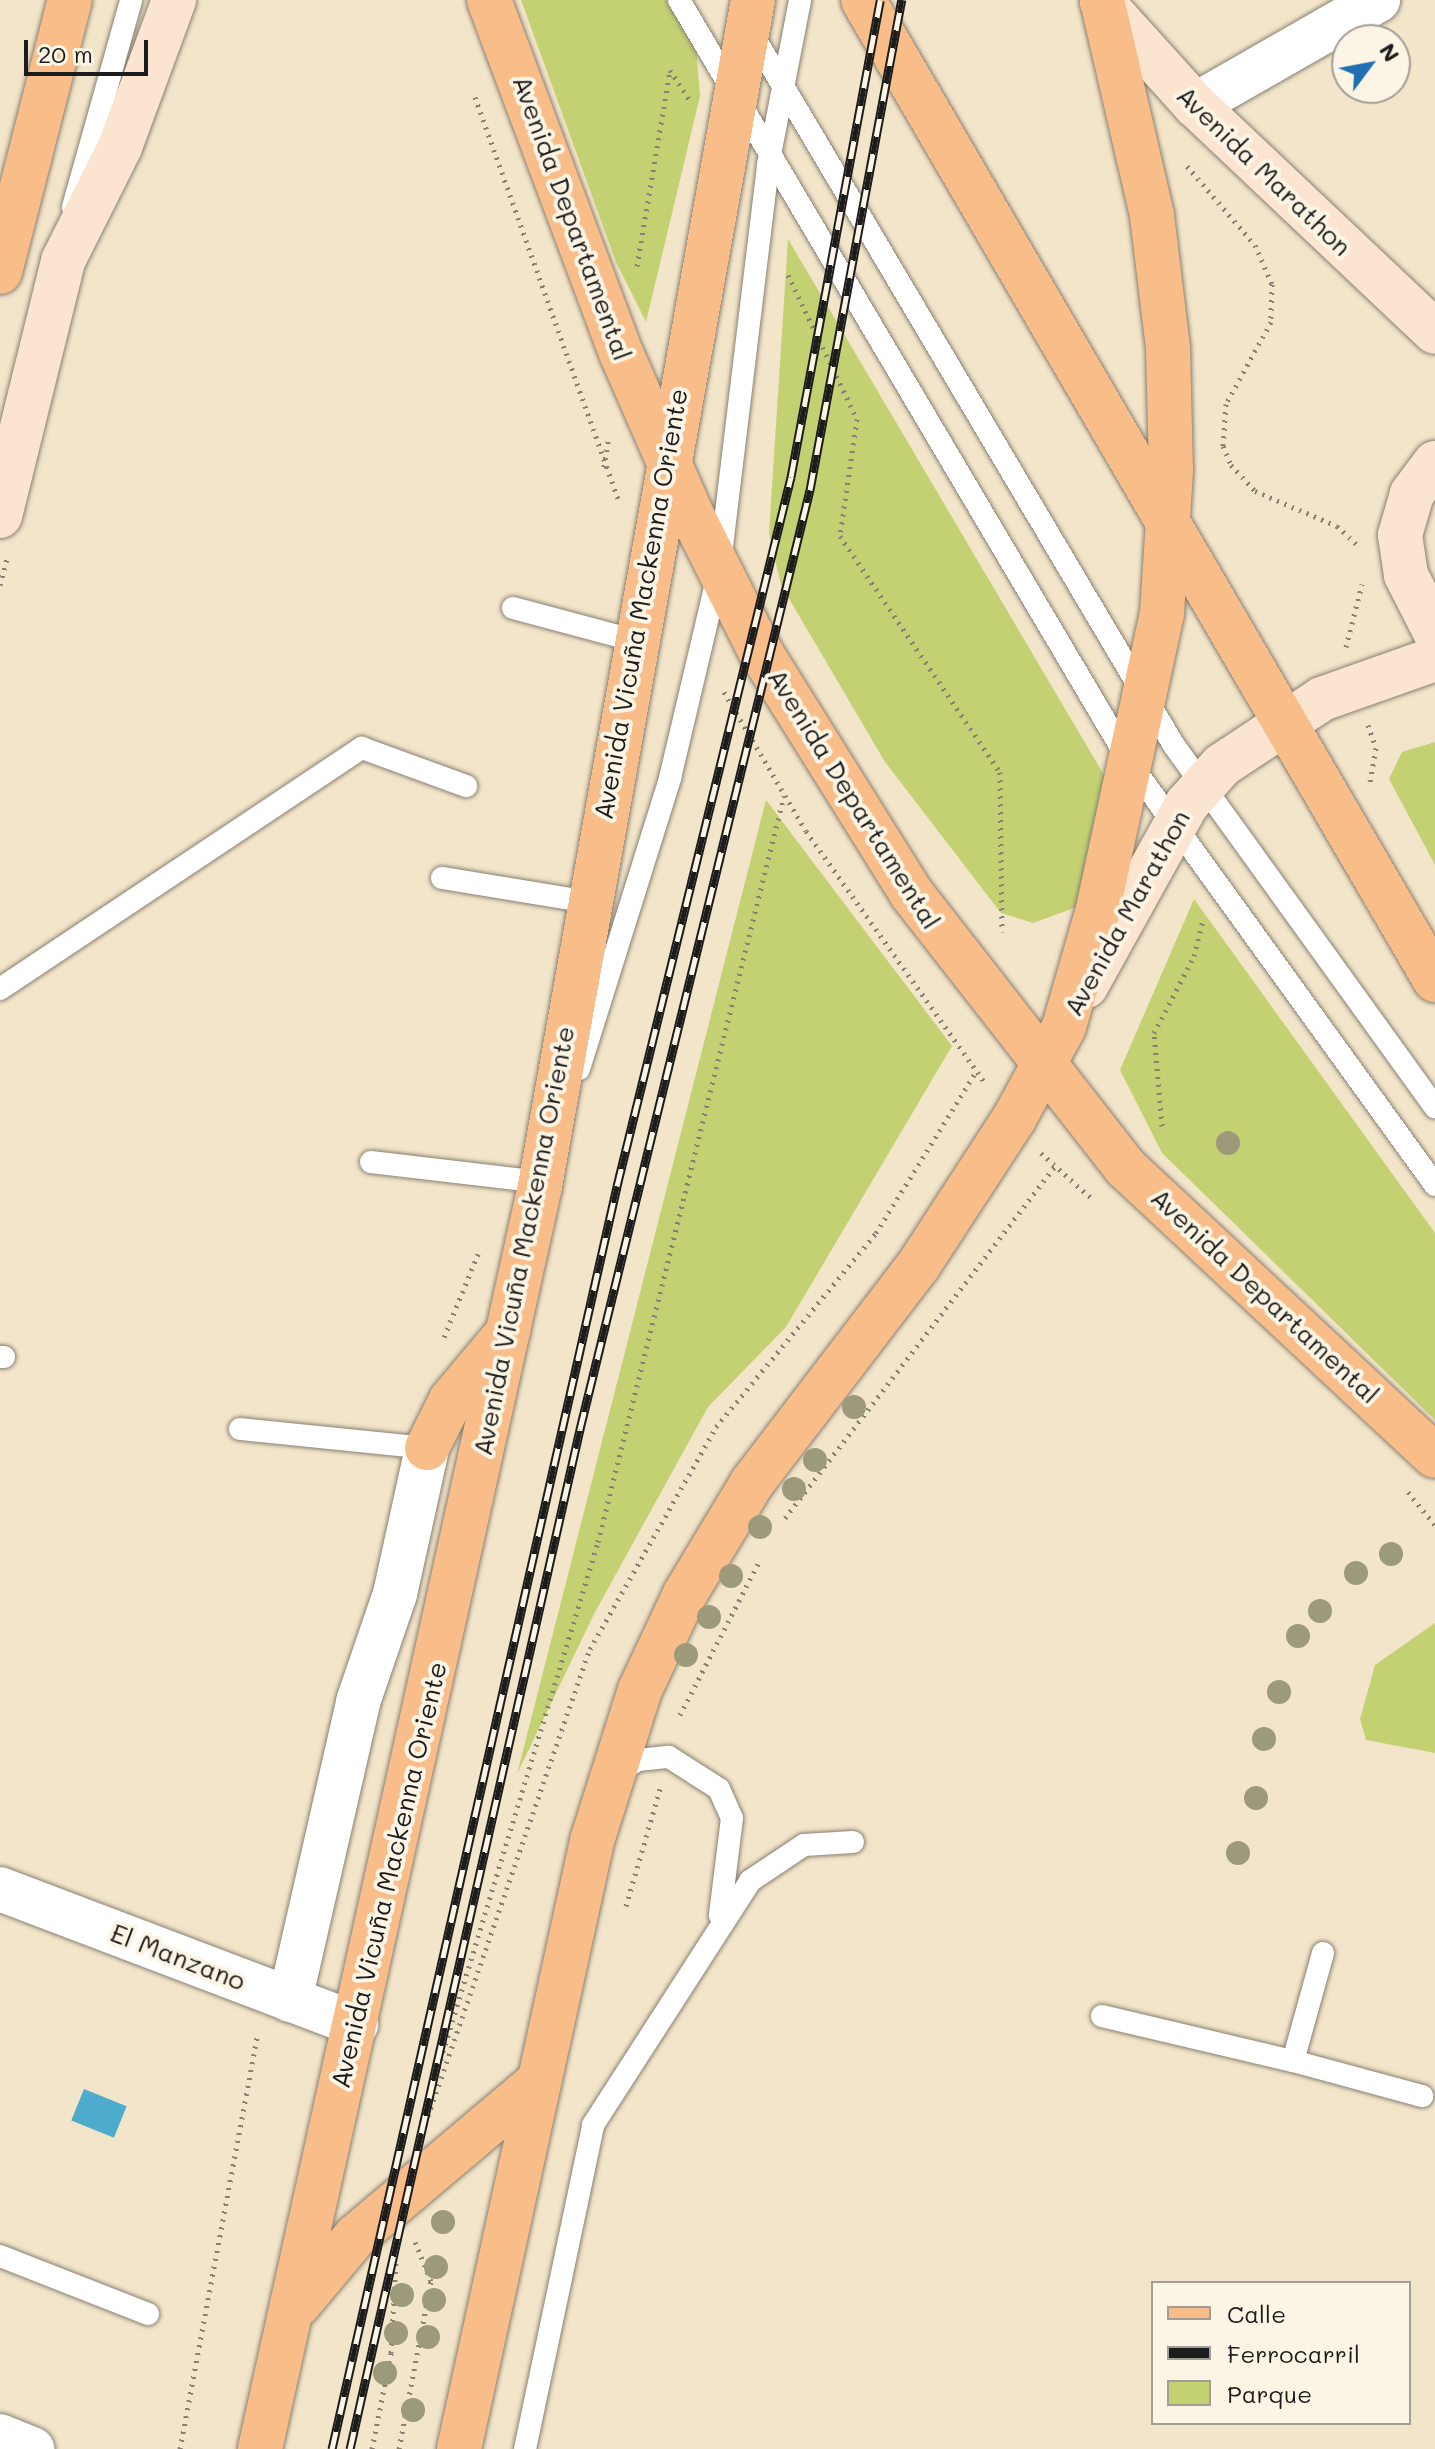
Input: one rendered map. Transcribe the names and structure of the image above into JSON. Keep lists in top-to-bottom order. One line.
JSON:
{"streets":{"main road":["Avenida Marathon","Avenida Departamental","Avenida Vicuña Mackenna Oriente"],"street":["El Manzano"]},"crossings":[["Avenida Departamental","Avenida Vicuña Mackenna Oriente"],["Avenida Vicuña Mackenna Oriente","El Manzano"]],"legend":["Calle","Ferrocarril","Parque"],"scale_bar":"20 m","north":"top right"}
